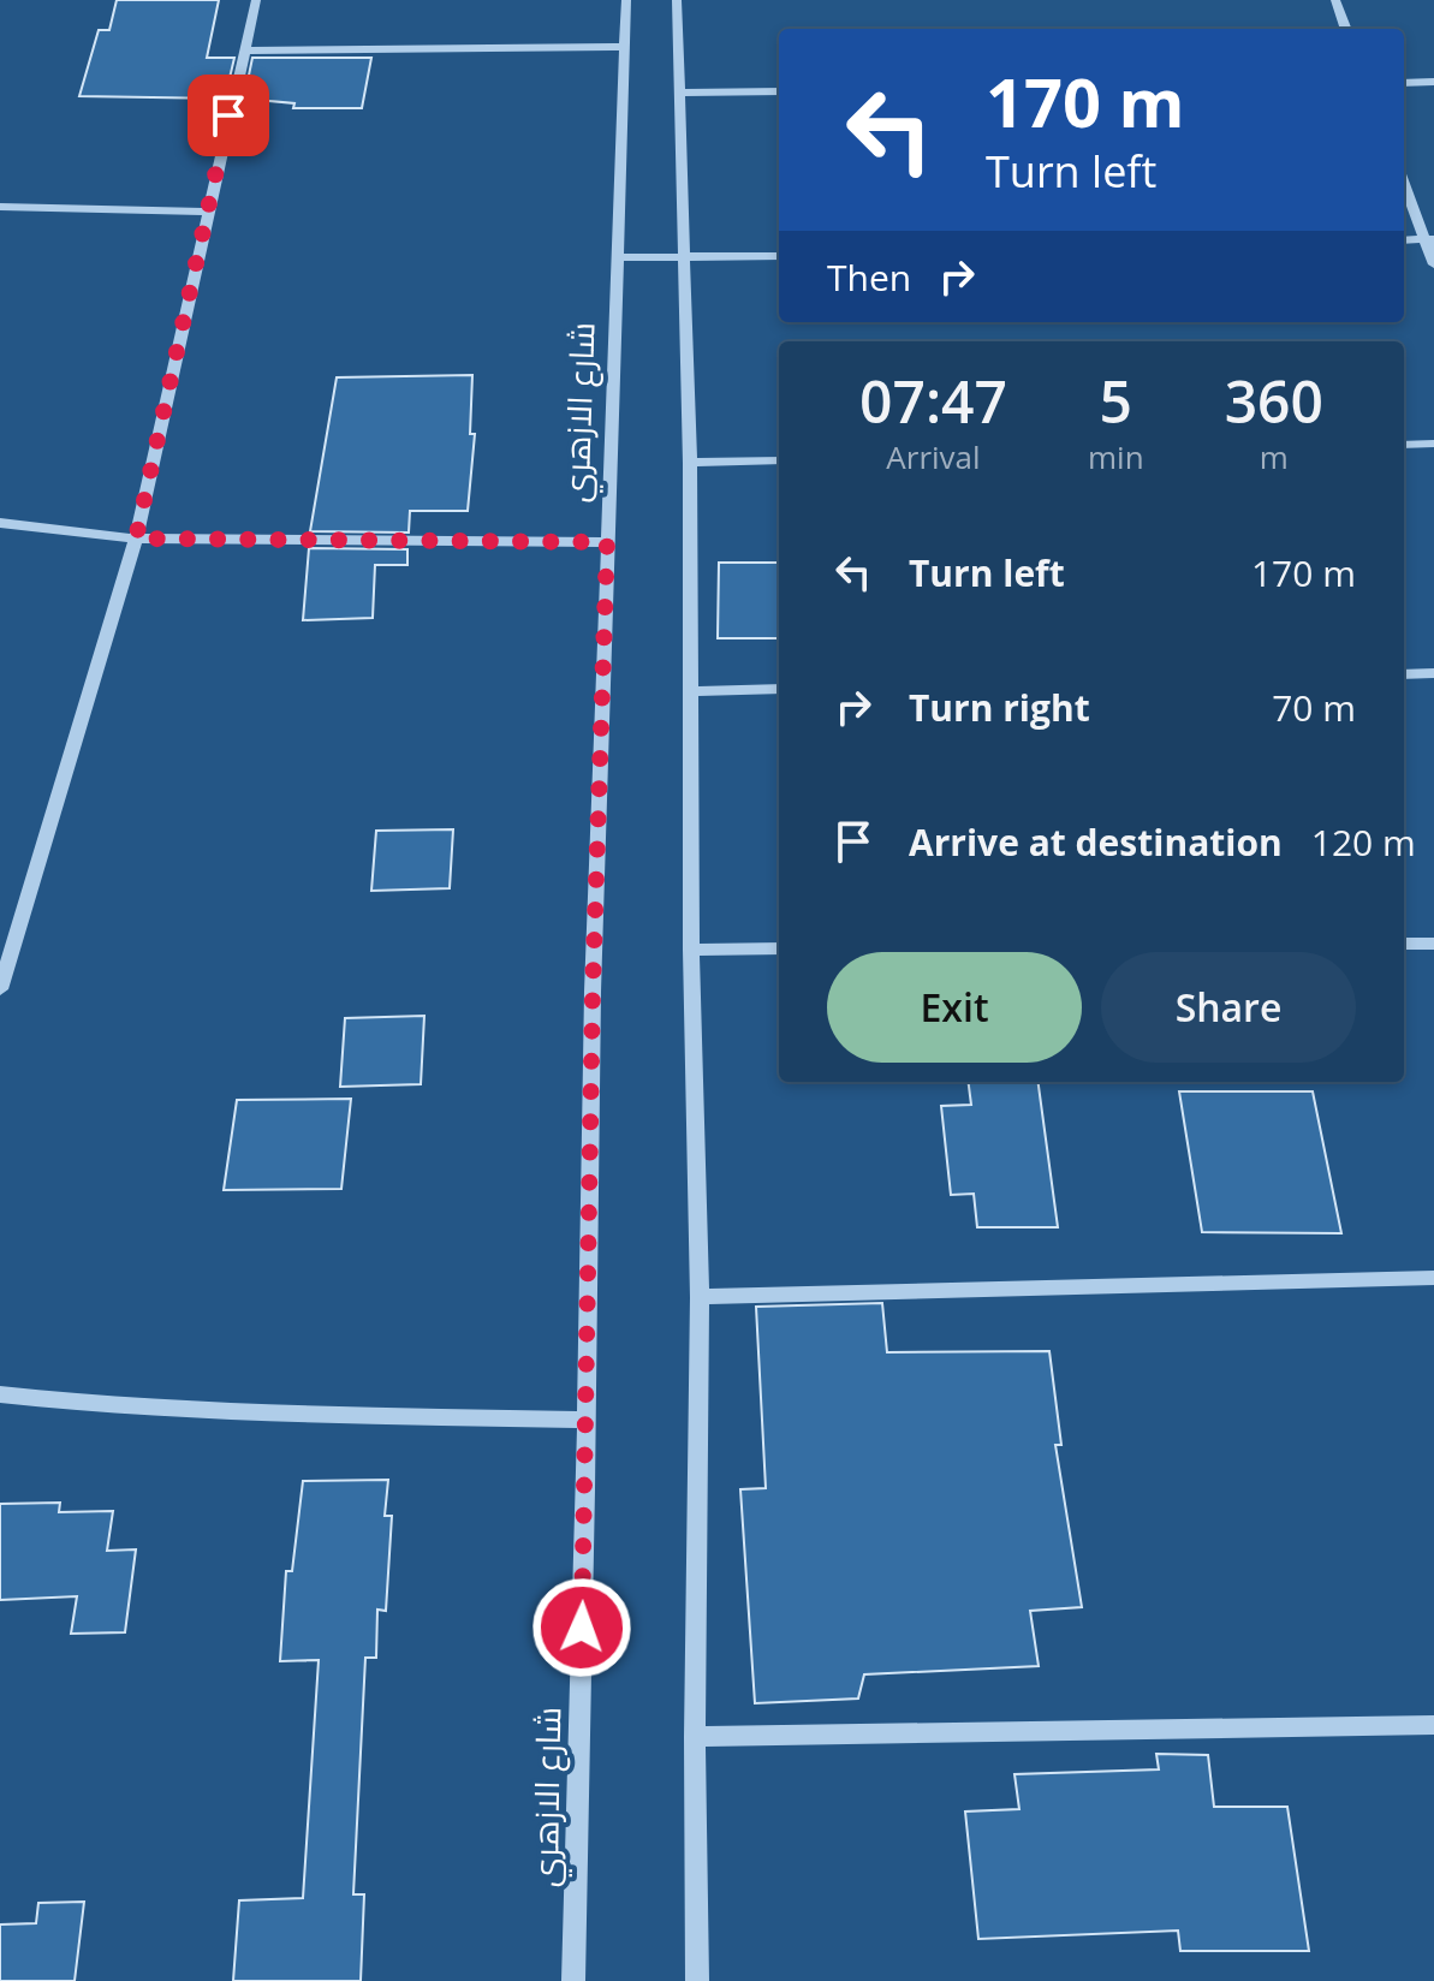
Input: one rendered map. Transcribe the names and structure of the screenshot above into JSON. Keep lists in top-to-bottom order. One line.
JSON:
{"streets":{"street":["شارع الازهري"]},"page":{"turn":["170 m","Turn left"],"then":"Then","eta":["07:47","Arrival","5","min","360","m"],"list":[{"name":"Turn left","value":"170 m"},{"name":"Turn right","value":"70 m"},{"name":"Arrive at destination","value":"120 m"}],"buttons":["Exit","Share"]}}
